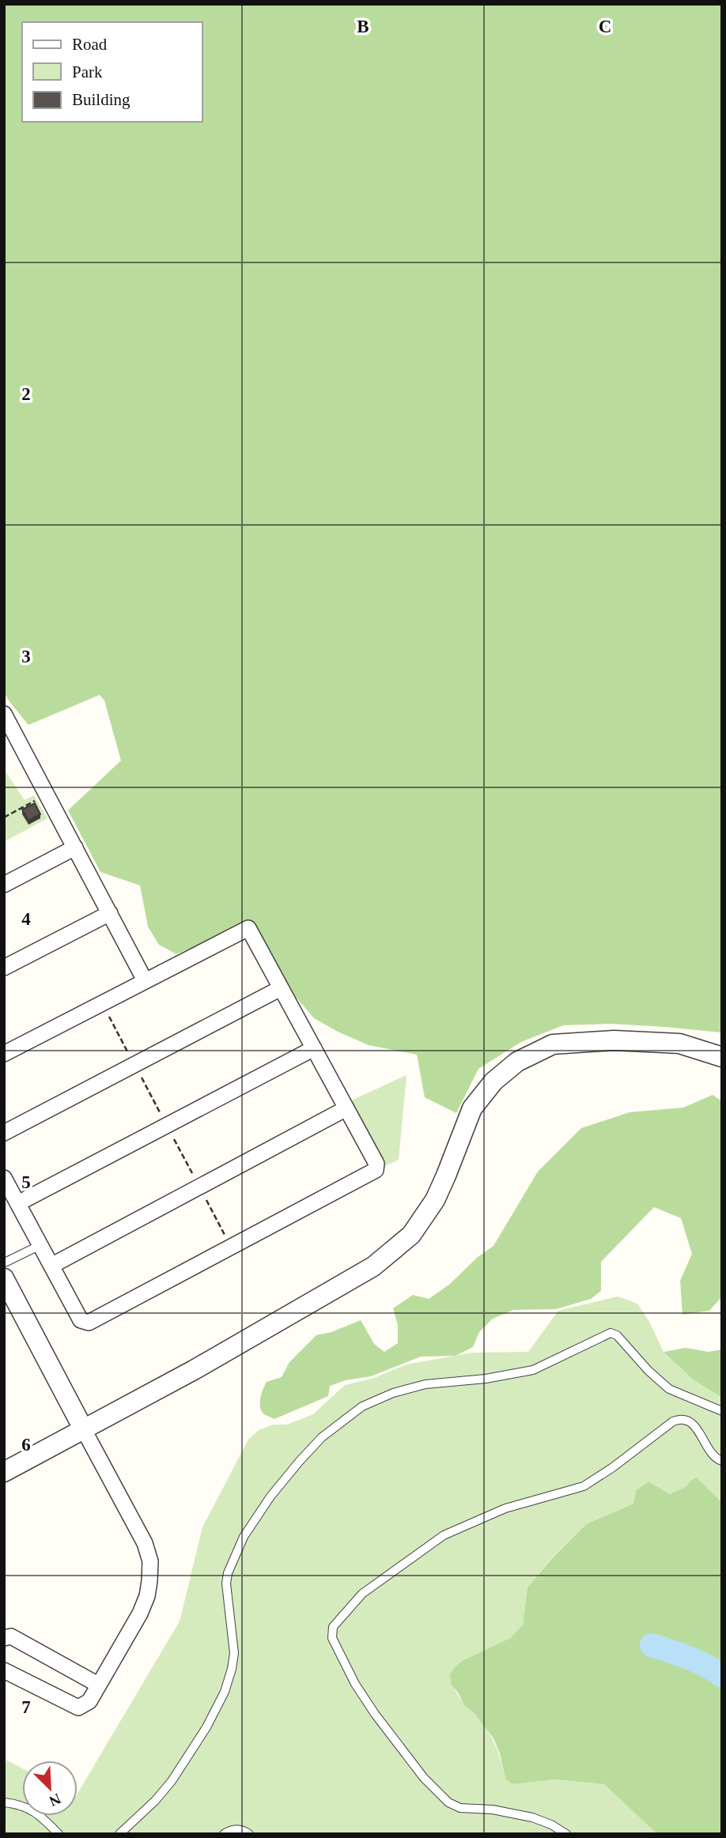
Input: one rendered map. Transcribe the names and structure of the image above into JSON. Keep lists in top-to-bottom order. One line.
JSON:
{"legend":["Road","Park","Building"],"north":"bottom right","grid":{"columns":["B","C"],"rows":["2","3","4","5","6","7"]}}
